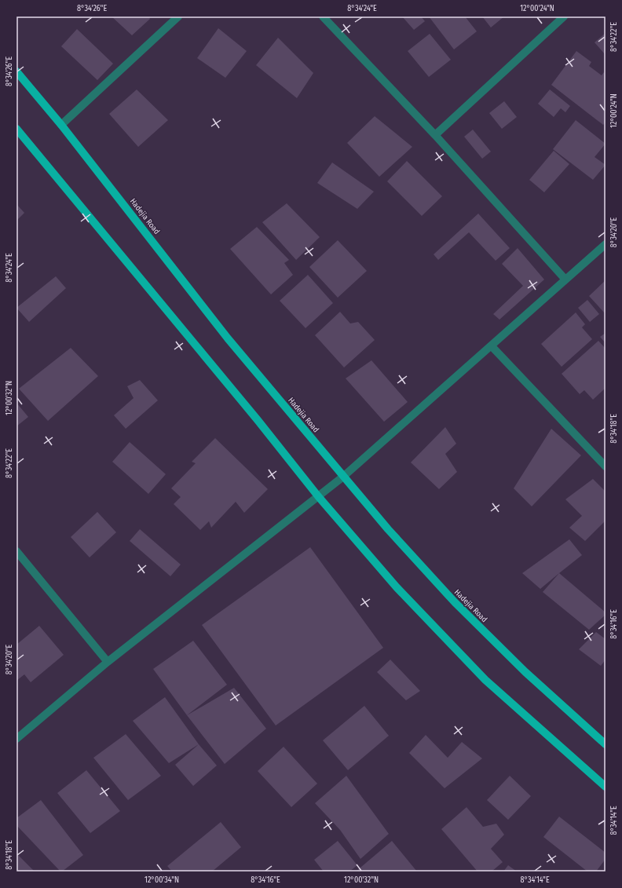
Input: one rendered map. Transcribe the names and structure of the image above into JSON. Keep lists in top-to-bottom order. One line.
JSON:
{"streets":{"main road":["Hadejia Road"]},"coordinates":["8°34'26\"E","8°34'24\"E","12°00'24\"N","8°34'22\"E","8°34'20\"E","12°00'32\"N","8°34'18\"E","8°34'16\"E","8°34'14\"E","12°00'34\"N"]}
